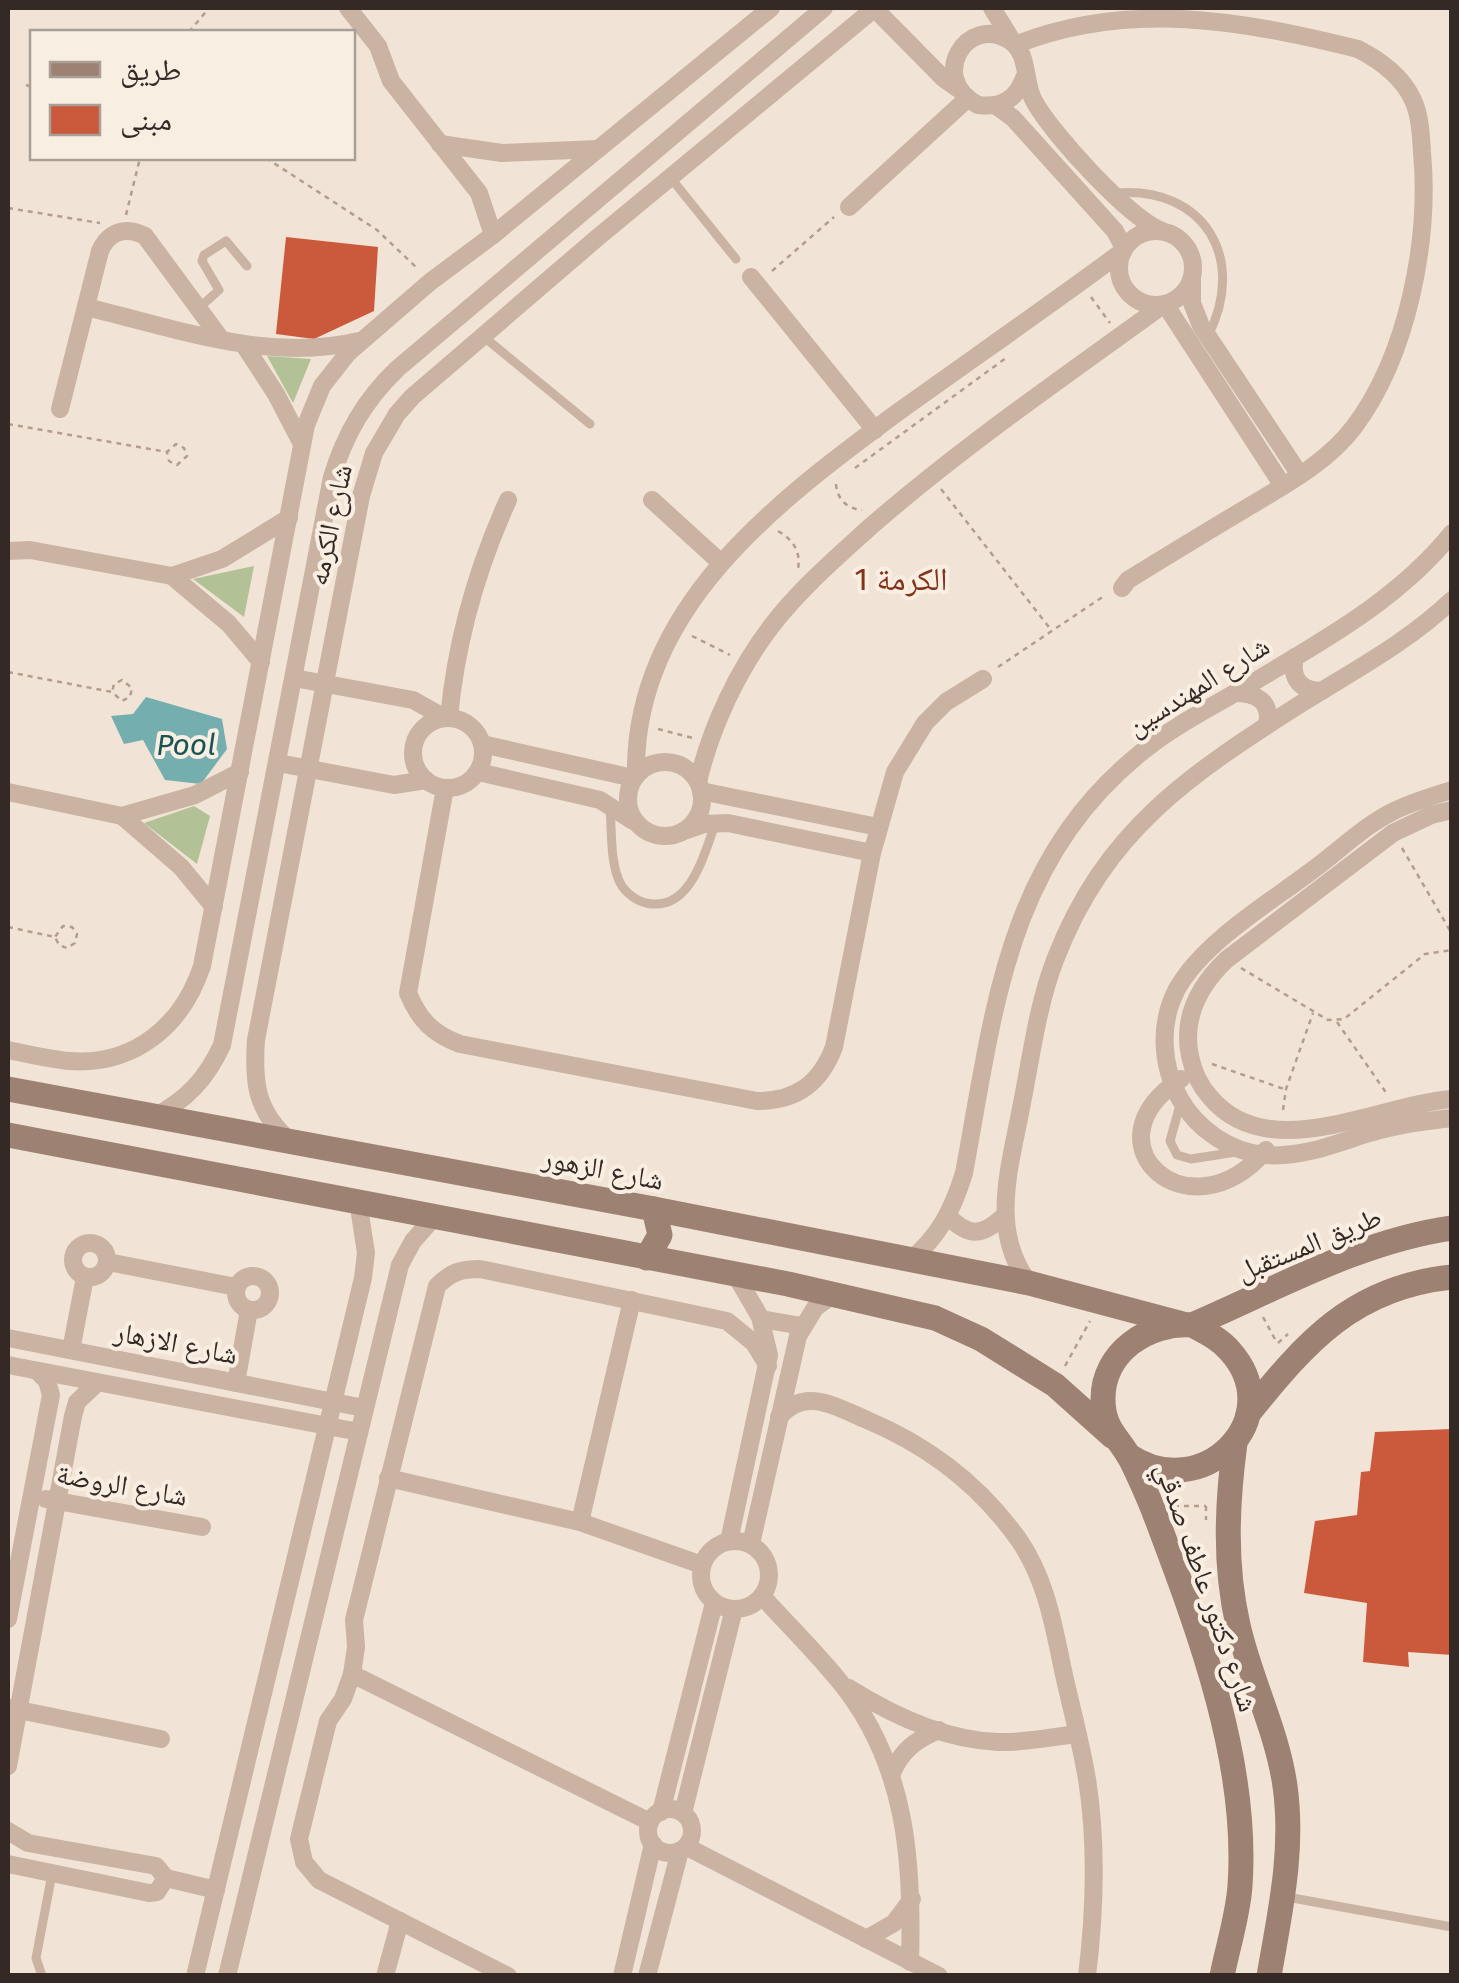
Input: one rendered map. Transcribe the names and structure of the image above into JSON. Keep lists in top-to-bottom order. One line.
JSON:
{"streets":{"main road":["شارع الزهور","طريق المستقبل","شارع دكتور عاطف صدقي"],"street":["شارع الكرمه","شارع المهندسين","شارع الازهار","شارع الروضة"]},"crossings":[["شارع الكرمه","شارع الزهور"],["شارع المهندسين","شارع الزهور"],["شارع الزهور","طريق المستقبل"],["شارع الزهور","شارع دكتور عاطف صدقي"],["طريق المستقبل","شارع دكتور عاطف صدقي"]],"districts":["الكرمة 1"],"water":["Pool"],"legend":["طريق","مبنى"]}
